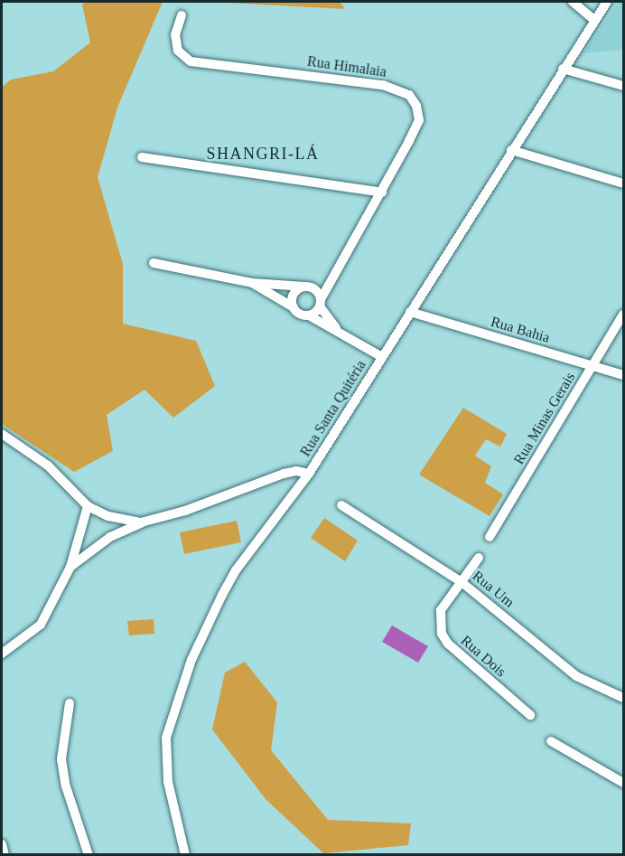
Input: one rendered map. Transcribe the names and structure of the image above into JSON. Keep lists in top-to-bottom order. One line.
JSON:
{"streets":{"street":["Rua Himalaia","Rua Bahia","Rua Santa Quitéria","Rua Minas Gerais","Rua Um","Rua Dois"]},"crossings":[["Rua Bahia","Rua Santa Quitéria"],["Rua Bahia","Rua Minas Gerais"],["Rua Um","Rua Dois"]],"districts":["SHANGRI-LÁ"]}
